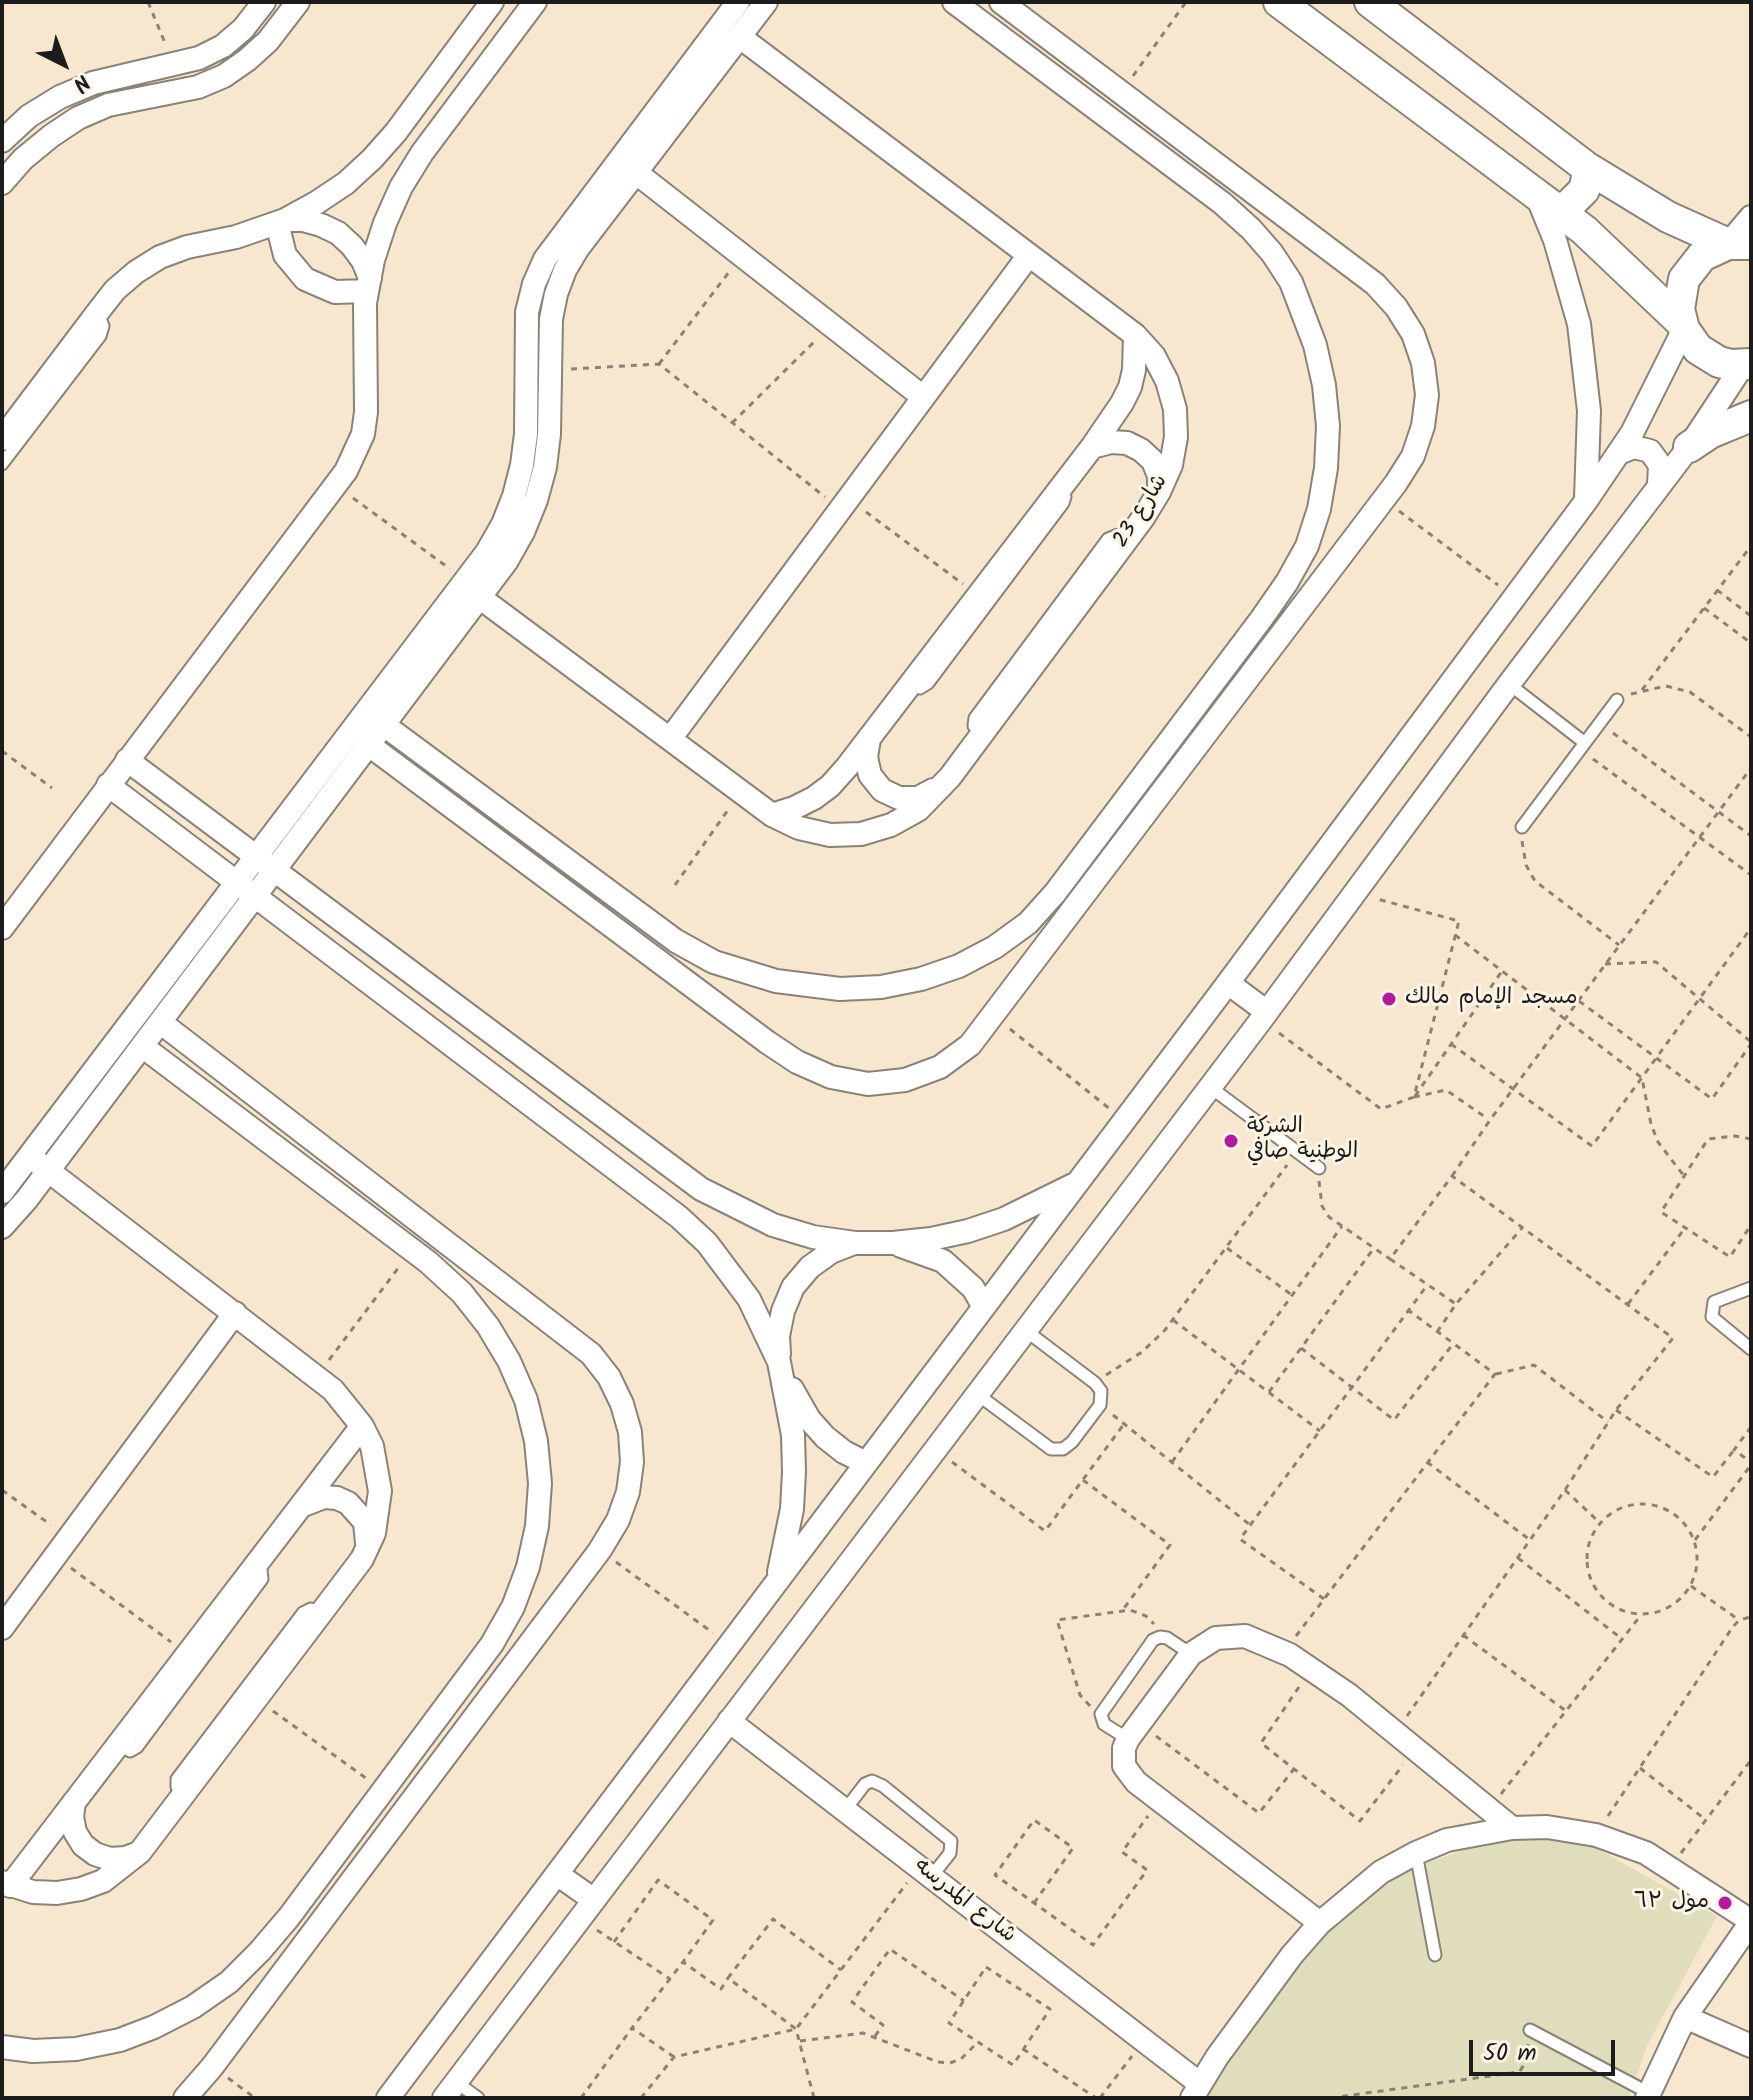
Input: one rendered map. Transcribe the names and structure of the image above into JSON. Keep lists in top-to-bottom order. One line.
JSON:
{"streets":{"street":["شارع 23","شارع المدرسه"]},"places":["مسجد الإمام مالك","الشركة الوطنية صافي","مول ٦٣"],"scale_bar":"50 m","north":"bottom right"}
